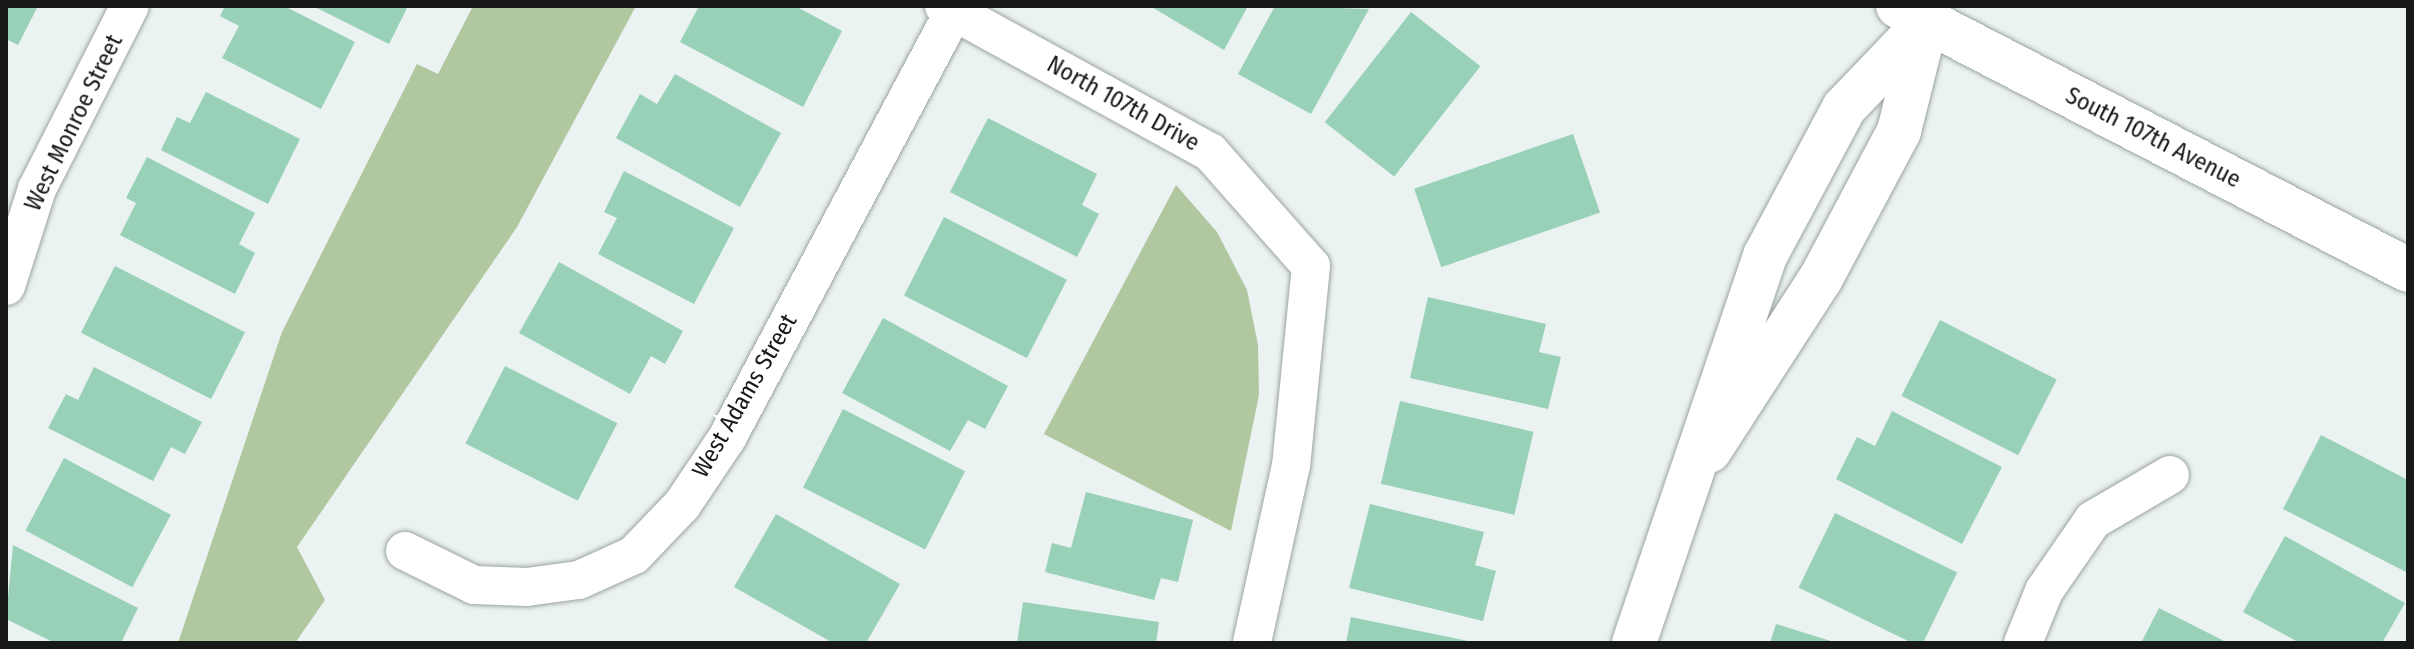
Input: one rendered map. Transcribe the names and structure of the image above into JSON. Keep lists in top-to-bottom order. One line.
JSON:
{"streets":{"street":["North 107th Drive","West Monroe Street","South 107th Avenue","West Adams Street"]},"crossings":[["North 107th Drive","West Adams Street"]]}
